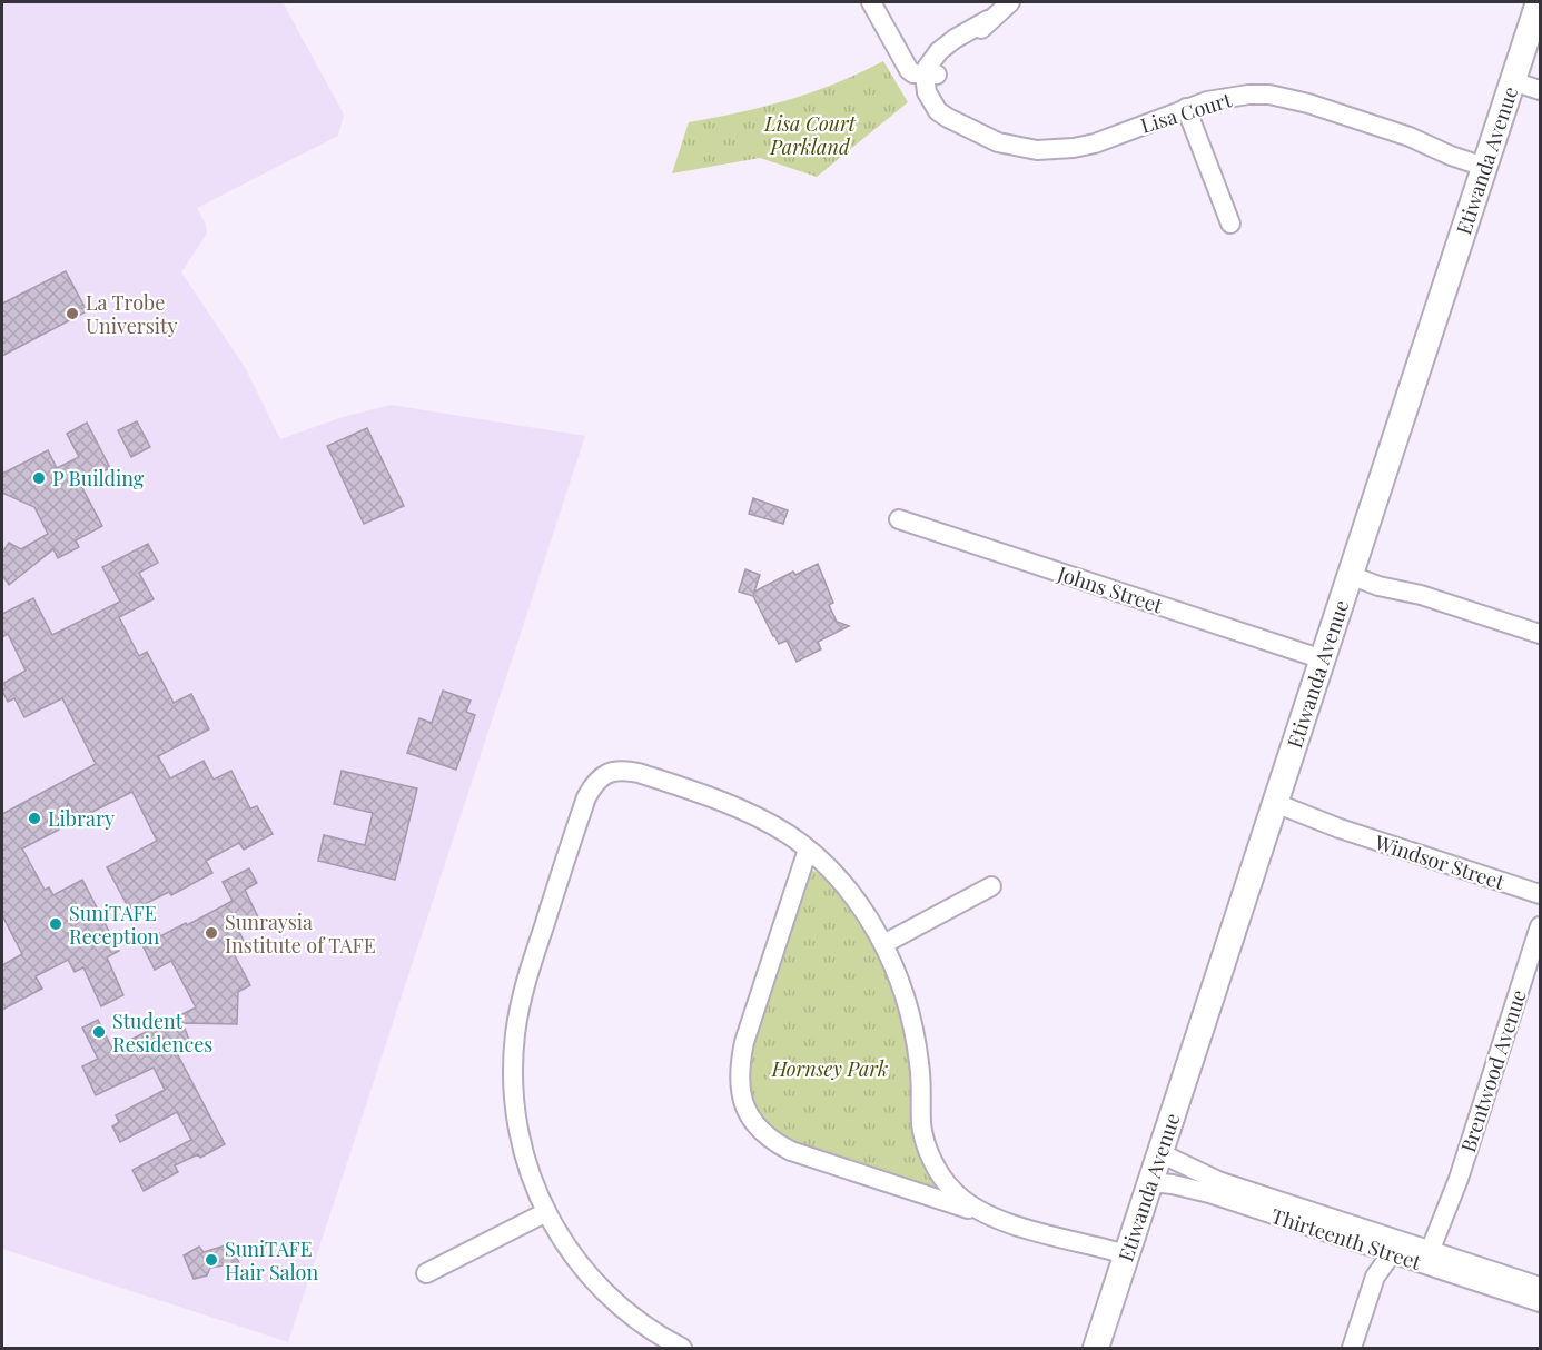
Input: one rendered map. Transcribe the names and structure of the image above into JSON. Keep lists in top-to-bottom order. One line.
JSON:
{"streets":{"street":["Lisa Court","Etiwanda Avenue","Johns Street","Windsor Street","Brentwood Avenue","Thirteenth Street"]},"crossings":[["Lisa Court","Etiwanda Avenue"],["Etiwanda Avenue","Johns Street"],["Etiwanda Avenue","Windsor Street"],["Etiwanda Avenue","Thirteenth Street"],["Brentwood Avenue","Thirteenth Street"]],"parks":["Lisa Court Parkland","Hornsey Park"],"places":["La Trobe University","P Building","Library","SuniTAFE Reception","Sunraysia Institute of TAFE","Student Residences","SuniTAFE Hair Salon"]}
